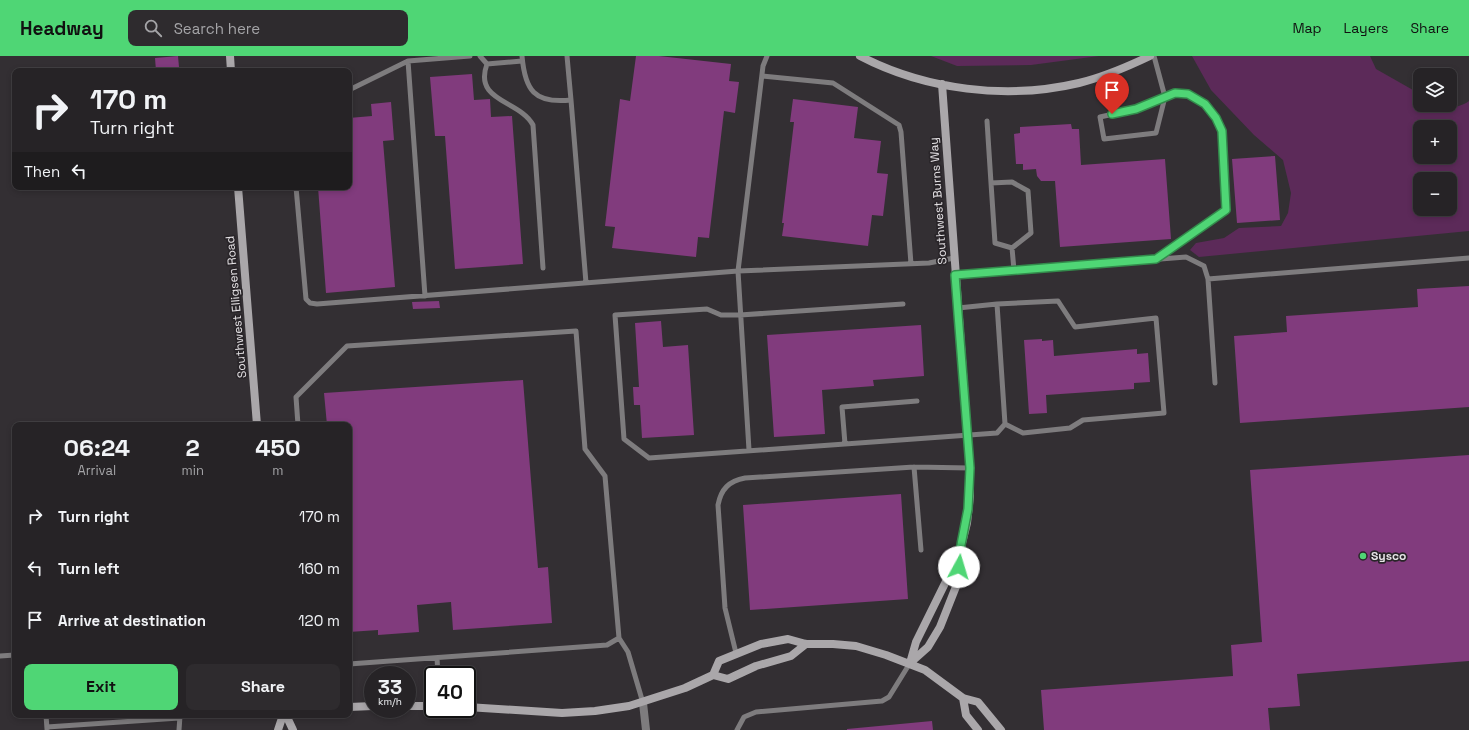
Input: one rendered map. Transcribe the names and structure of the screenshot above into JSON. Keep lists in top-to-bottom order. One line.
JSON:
{"streets":{"street":["Southwest Burns Way","Southwest Elligsen Road"]},"places":["Sysco"],"page":{"header":"Headway","search":"Search here","nav":["Map","Layers","Share"],"map_buttons":["+","−"],"turn":["170 m","Turn right"],"then":"Then","eta":["06:24","Arrival","2","min","450","m"],"list":[{"name":"Turn right","value":"170 m"},{"name":"Turn left","value":"160 m"},{"name":"Arrive at destination","value":"120 m"}],"buttons":["Exit","Share"],"speed":"33 km/h","limit":"40"}}
